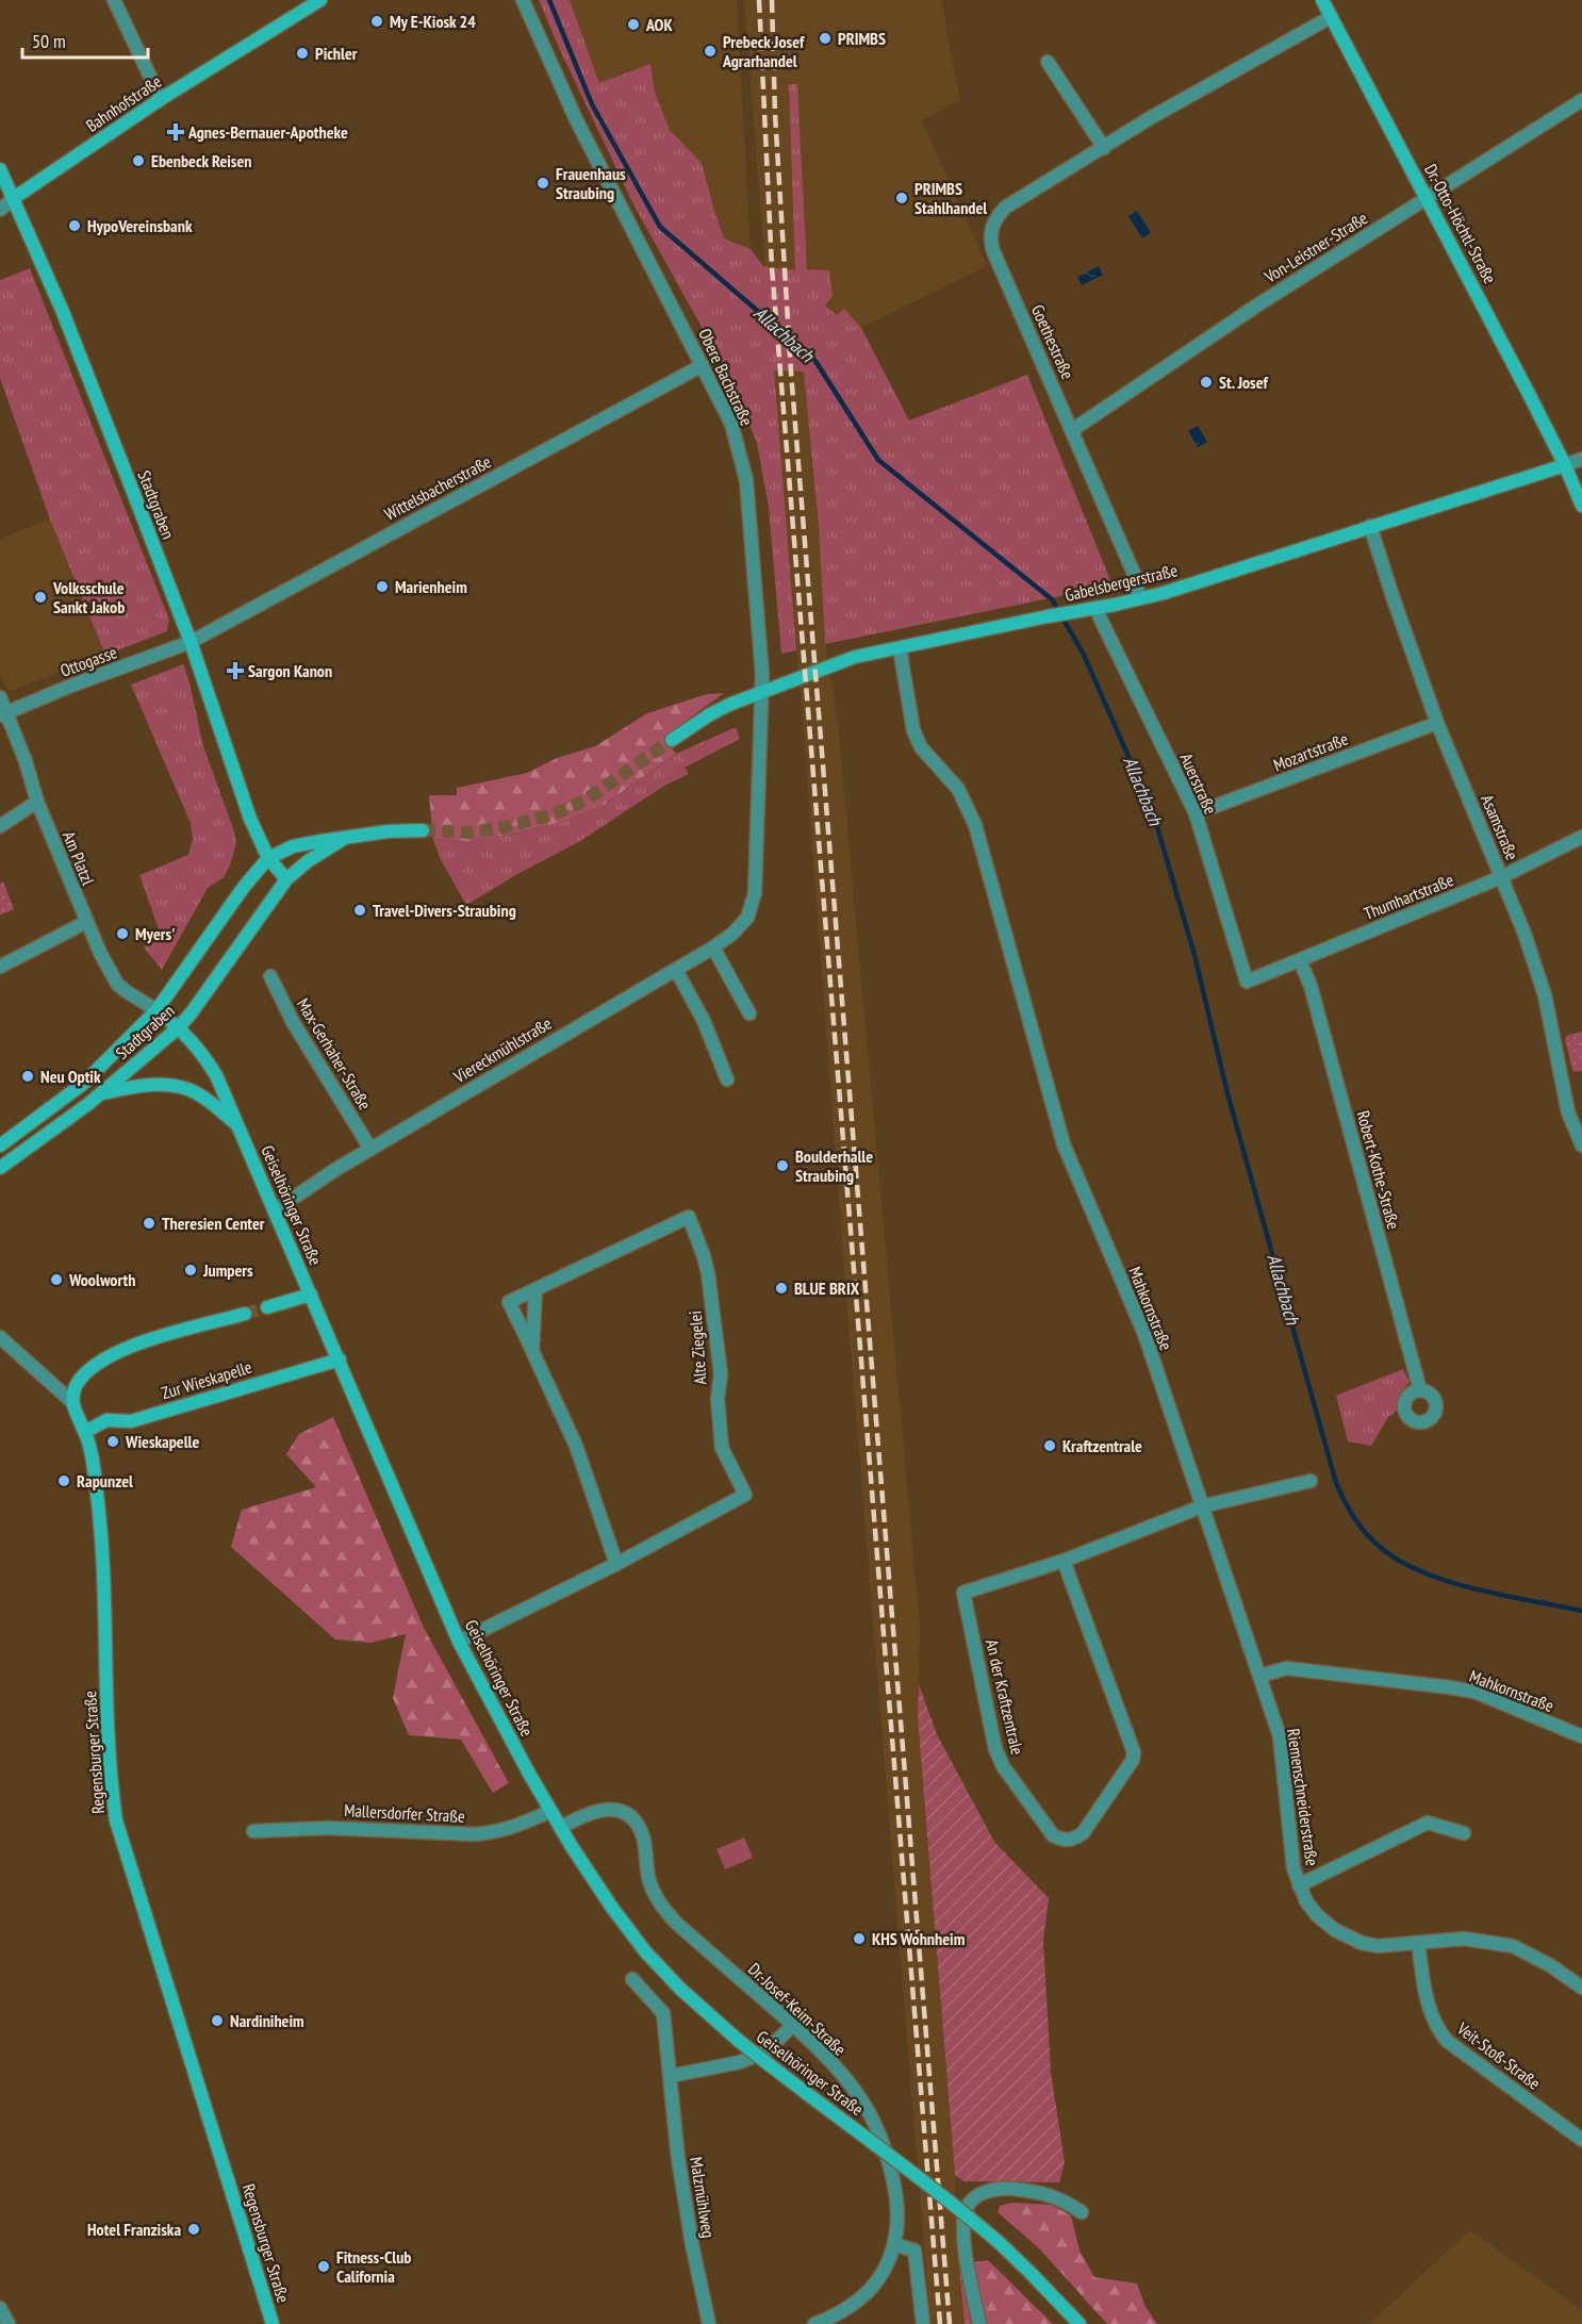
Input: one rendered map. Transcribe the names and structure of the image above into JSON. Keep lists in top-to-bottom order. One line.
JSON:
{"streets":{"street":["Bahnhofstraße","Dr.-Otto-Höchtl-Straße","Von-Leistner-Straße","Goethestraße","Obere Bachstraße","Wittelsbacherstraße","Stadtgraben","Gabelsbergerstraße","Ottogasse","Mozartstraße","Auerstraße","Asamstraße","Am Platzl","Thumhartstraße","Viereckmühlstraße","Max-Gerhaher-Straße","Robert-Kothe-Straße","Geiselhöringer Straße","Mahkornstraße","Alte Ziegelei","Zur Wieskapelle","An der Kraftzentrale","Regensburger Straße","Riemenschneiderstraße","Mallersdorfer Straße","Dr.-Josef-Keim-Straße","Veit-Stoß-Straße","Malzmühlweg"]},"crossings":[["Bahnhofstraße","Stadtgraben"],["Dr.-Otto-Höchtl-Straße","Von-Leistner-Straße"],["Dr.-Otto-Höchtl-Straße","Goethestraße"],["Dr.-Otto-Höchtl-Straße","Gabelsbergerstraße"],["Von-Leistner-Straße","Goethestraße"],["Goethestraße","Gabelsbergerstraße"],["Obere Bachstraße","Wittelsbacherstraße"],["Obere Bachstraße","Gabelsbergerstraße"],["Obere Bachstraße","Viereckmühlstraße"],["Wittelsbacherstraße","Stadtgraben"],["Wittelsbacherstraße","Ottogasse"],["Stadtgraben","Ottogasse"],["Stadtgraben","Am Platzl"],["Stadtgraben","Geiselhöringer Straße"],["Gabelsbergerstraße","Auerstraße"],["Gabelsbergerstraße","Asamstraße"],["Gabelsbergerstraße","Mahkornstraße"],["Ottogasse","Am Platzl"],["Mozartstraße","Auerstraße"],["Mozartstraße","Asamstraße"],["Auerstraße","Thumhartstraße"],["Asamstraße","Thumhartstraße"],["Am Platzl","Geiselhöringer Straße"],["Thumhartstraße","Robert-Kothe-Straße"],["Viereckmühlstraße","Max-Gerhaher-Straße"],["Viereckmühlstraße","Geiselhöringer Straße"],["Geiselhöringer Straße","Alte Ziegelei"],["Geiselhöringer Straße","Zur Wieskapelle"],["Geiselhöringer Straße","Mallersdorfer Straße"],["Geiselhöringer Straße","Dr.-Josef-Keim-Straße"],["Mahkornstraße","An der Kraftzentrale"],["Mahkornstraße","Riemenschneiderstraße"],["Zur Wieskapelle","Regensburger Straße"],["Riemenschneiderstraße","Veit-Stoß-Straße"]],"water":["Allachbach"],"places":{"other":["My E-Kiosk 24","AOK","PRIMBS","Prebeck Josef Agrarhandel","Pichler","Ebenbeck Reisen","Frauenhaus Straubing","PRIMBS Stahlhandel","HypoVereinsbank","St. Josef","Marienheim","Volksschule Sankt Jakob","Travel-Divers-Straubing","Myers'","Neu Optik","Boulderhalle Straubing","Theresien Center","Jumpers","Woolworth","BLUE BRIX","Wieskapelle","Kraftzentrale","Rapunzel","KHS Wohnheim","Nardiniheim","Hotel Franziska","Fitness-Club California"],"health":["Agnes-Bernauer-Apotheke","Sargon Kanon"]},"scale_bar":"50 m"}
